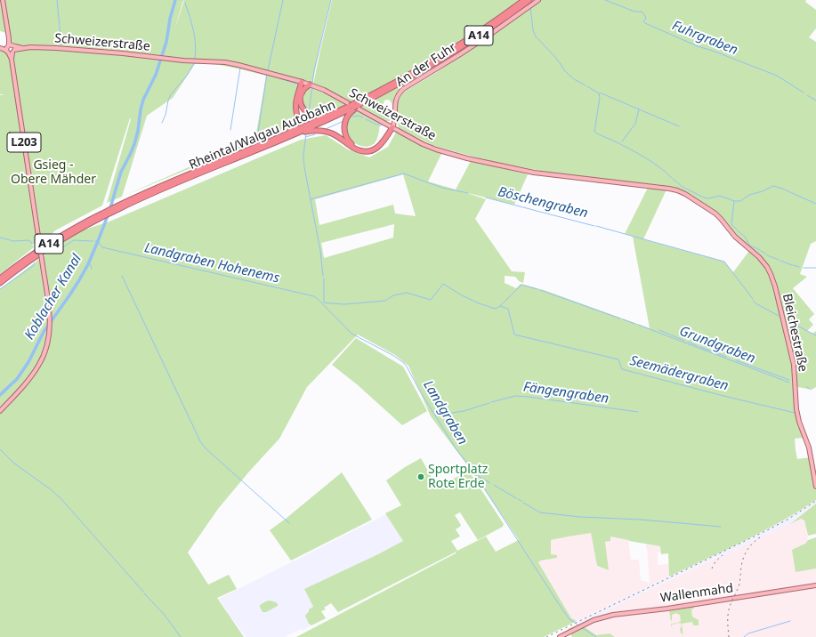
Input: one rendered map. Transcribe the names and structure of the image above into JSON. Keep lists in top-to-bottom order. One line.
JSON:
{"streets":{"highway":["A14","Rheintal/Walgau Autobahn"],"main road":["Schweizerstraße","An der Fuhr","L203","Bleichestraße","Wallenmahd"]},"crossings":[["Schweizerstraße","An der Fuhr"],["Schweizerstraße","L203"],["Schweizerstraße","Bleichestraße"],["An der Fuhr","Rheintal/Walgau Autobahn"]],"water":["Fuhrgraben","Böschengraben","Landgraben Hohenems","Koblacher Kanal","Grundgraben","Seemädergraben","Fängengraben","Landgraben"],"parks":["Gsieg - Obere Mähder"],"places":["Sportplatz Rote Erde"]}
